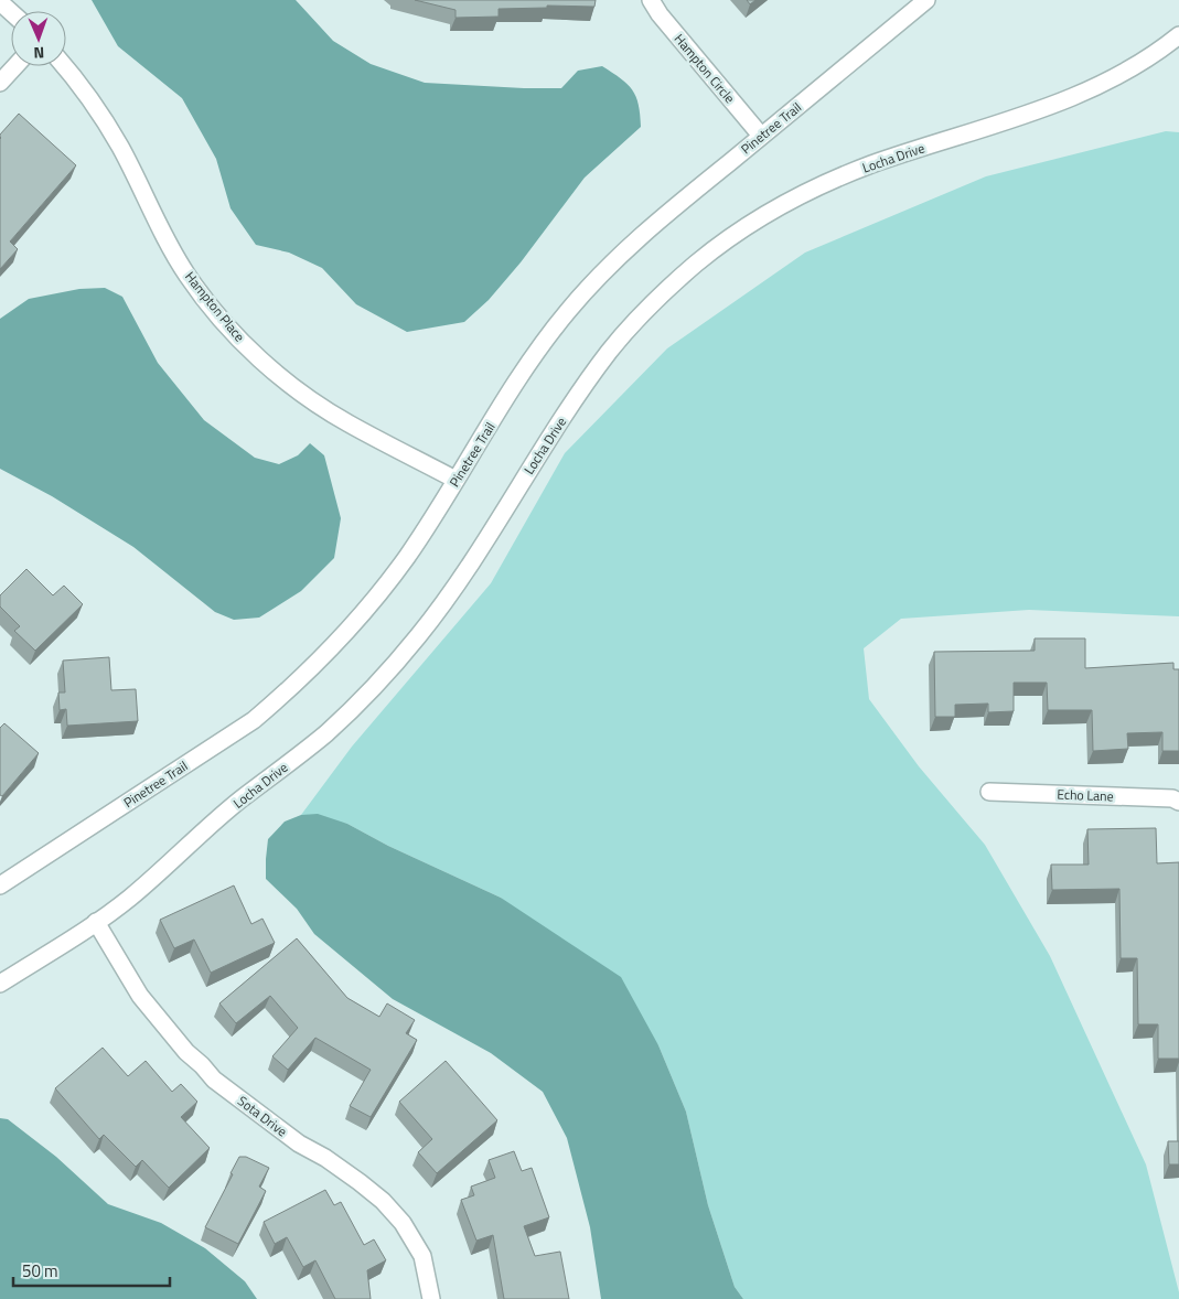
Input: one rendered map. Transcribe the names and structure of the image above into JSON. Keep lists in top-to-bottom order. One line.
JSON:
{"streets":{"street":["Hampton Circle","Pinetree Trail","Locha Drive","Hampton Place","Echo Lane","Sota Drive"]},"crossings":[["Hampton Circle","Pinetree Trail"],["Pinetree Trail","Hampton Place"],["Locha Drive","Sota Drive"]],"scale_bar":"50 m","north":"bottom"}
